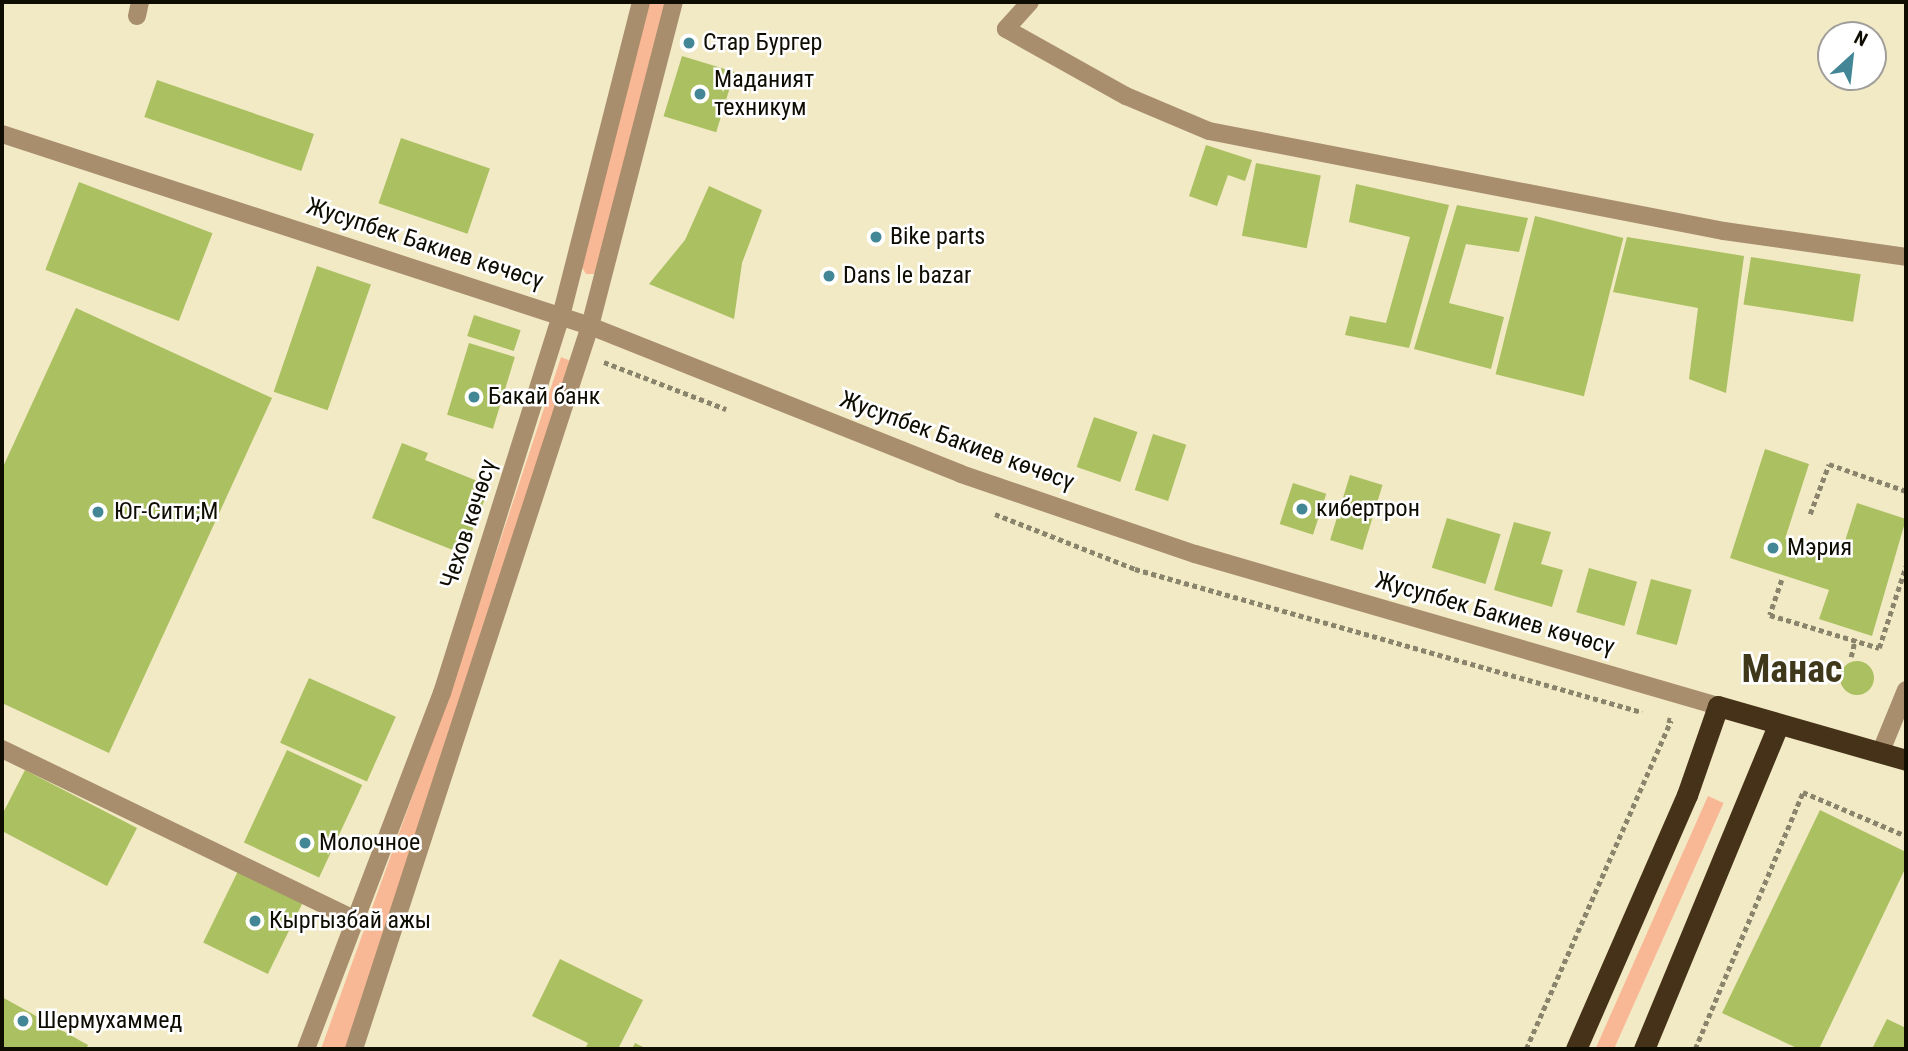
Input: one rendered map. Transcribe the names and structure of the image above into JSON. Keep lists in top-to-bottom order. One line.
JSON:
{"streets":{"highway":["Жусупбек Бакиев көчөсү"],"street":["Чехов көчөсү"]},"crossings":[["Жусупбек Бакиев көчөсү","Чехов көчөсү"]],"districts":["Манас"],"places":["Стар Бургер","Маданият техникум","Bike parts","Dans le bazar","Бакай банк","кибертрон","Юг-Сити;M","Мэрия","Молочное","Кыргызбай ажы","Шермухаммед"],"north":"top right"}
